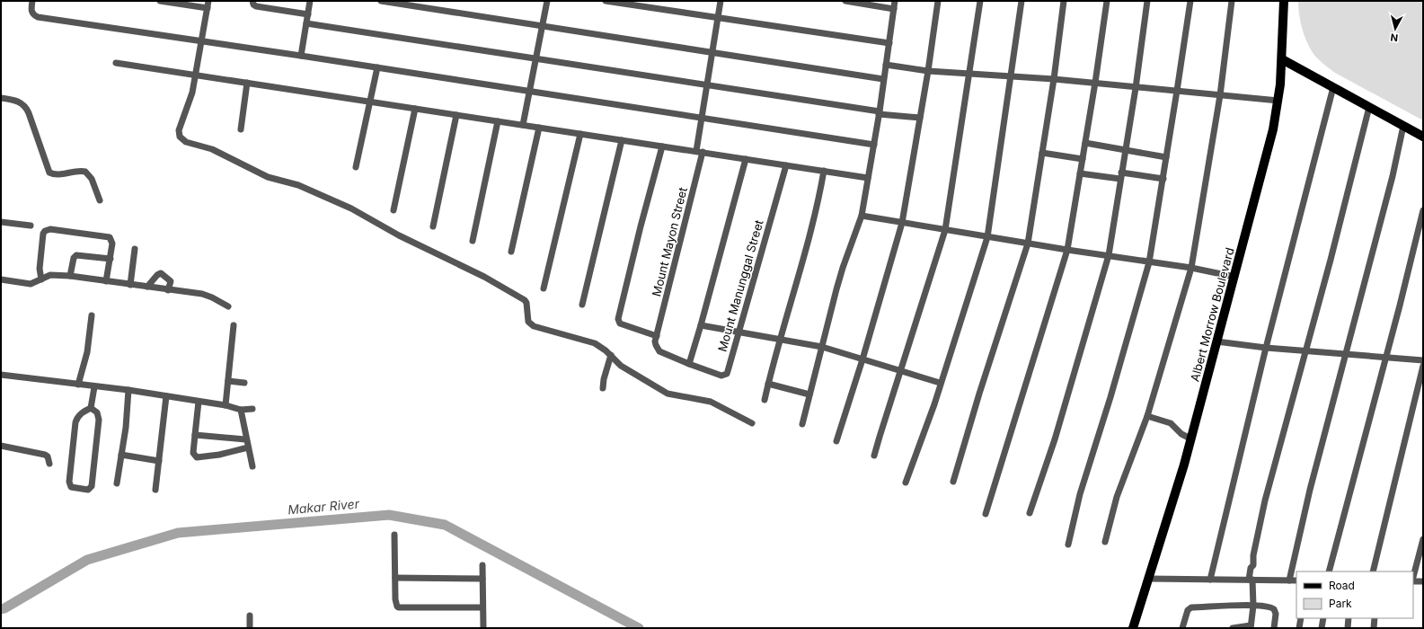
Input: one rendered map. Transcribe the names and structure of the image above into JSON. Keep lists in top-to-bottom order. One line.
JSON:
{"streets":{"main road":["Albert Morrow Boulevard"],"street":["Mount Mayon Street","Mount Manunggal Street"]},"water":["Makar River"],"legend":["Road","Park"],"north":"bottom"}
